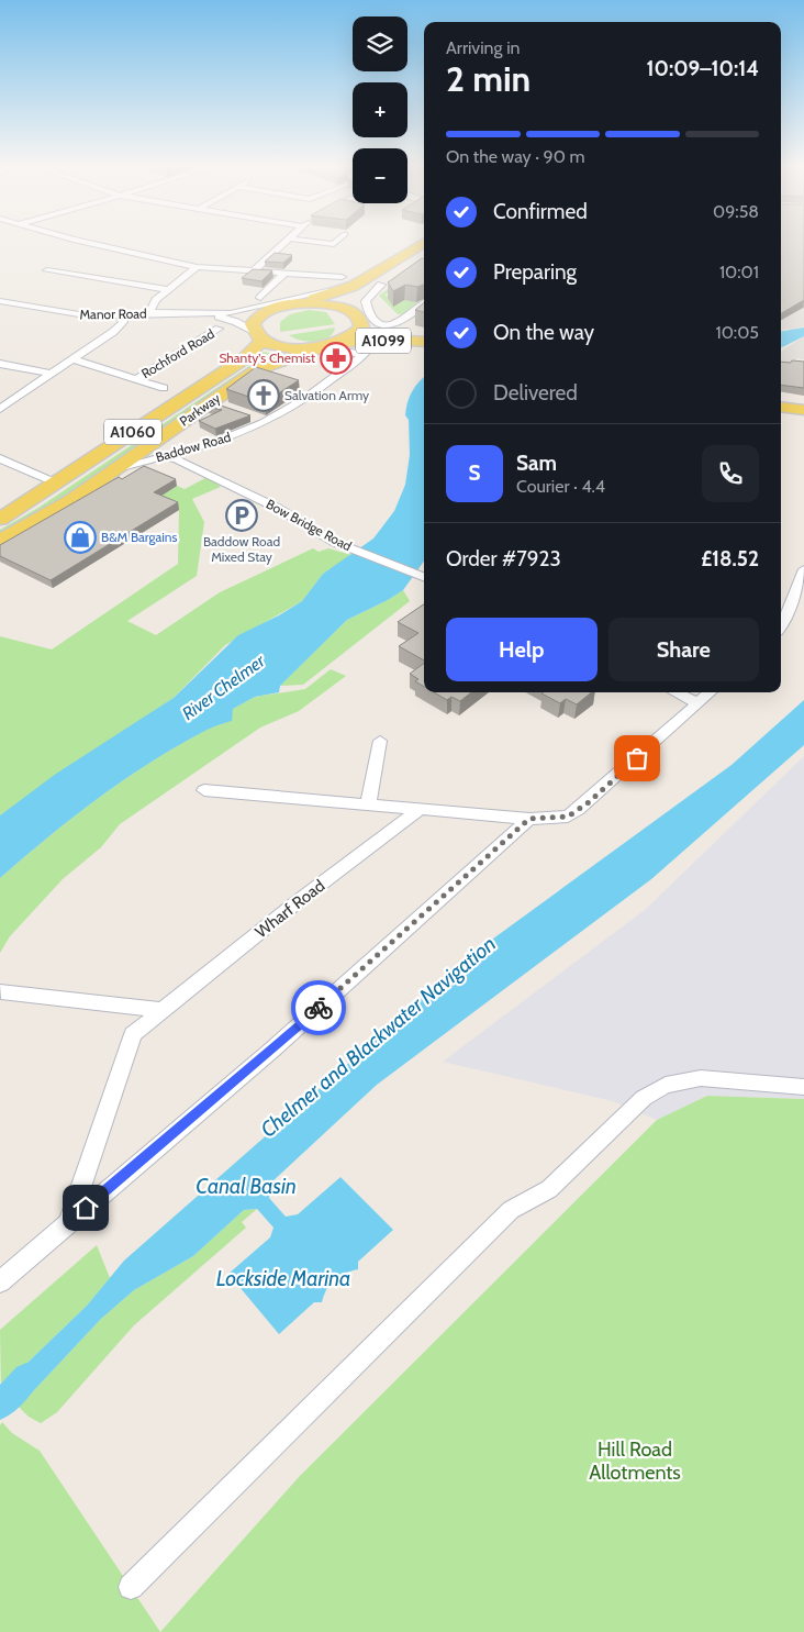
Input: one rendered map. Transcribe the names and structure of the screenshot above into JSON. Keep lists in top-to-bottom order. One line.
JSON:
{"streets":{"main road":["A1099","Parkway","A1060"],"street":["Manor Road","Rochford Road","Baddow Road","Bow Bridge Road","Wharf Road"]},"crossings":[["Manor Road","Parkway"],["Manor Road","A1060"],["A1099","Parkway"],["A1099","A1060"],["Parkway","A1060"],["Parkway","Baddow Road"],["Baddow Road","Bow Bridge Road"]],"water":["River Chelmer","Chelmer and Blackwater Navigation","Canal Basin","Lockside Marina"],"parks":["Hill Road Allotments"],"places":{"pharmacy":["Shanty's Chemist"],"church":["Salvation Army"],"parking":["Baddow Road Mixed Stay"],"shop":["B&M Bargains"]},"page":{"map_buttons":["+","−"],"heading":["2 min","Arriving in","10:09–10:14"],"panel":["Sam","Courier · 4.4","Order #7923","£18.52"],"bar":"On the way · 90 m","list":[["Confirmed","09:58"],["Preparing","10:01"],["On the way","10:05"],"Delivered"],"round":"S","buttons":["Help","Share"]}}
